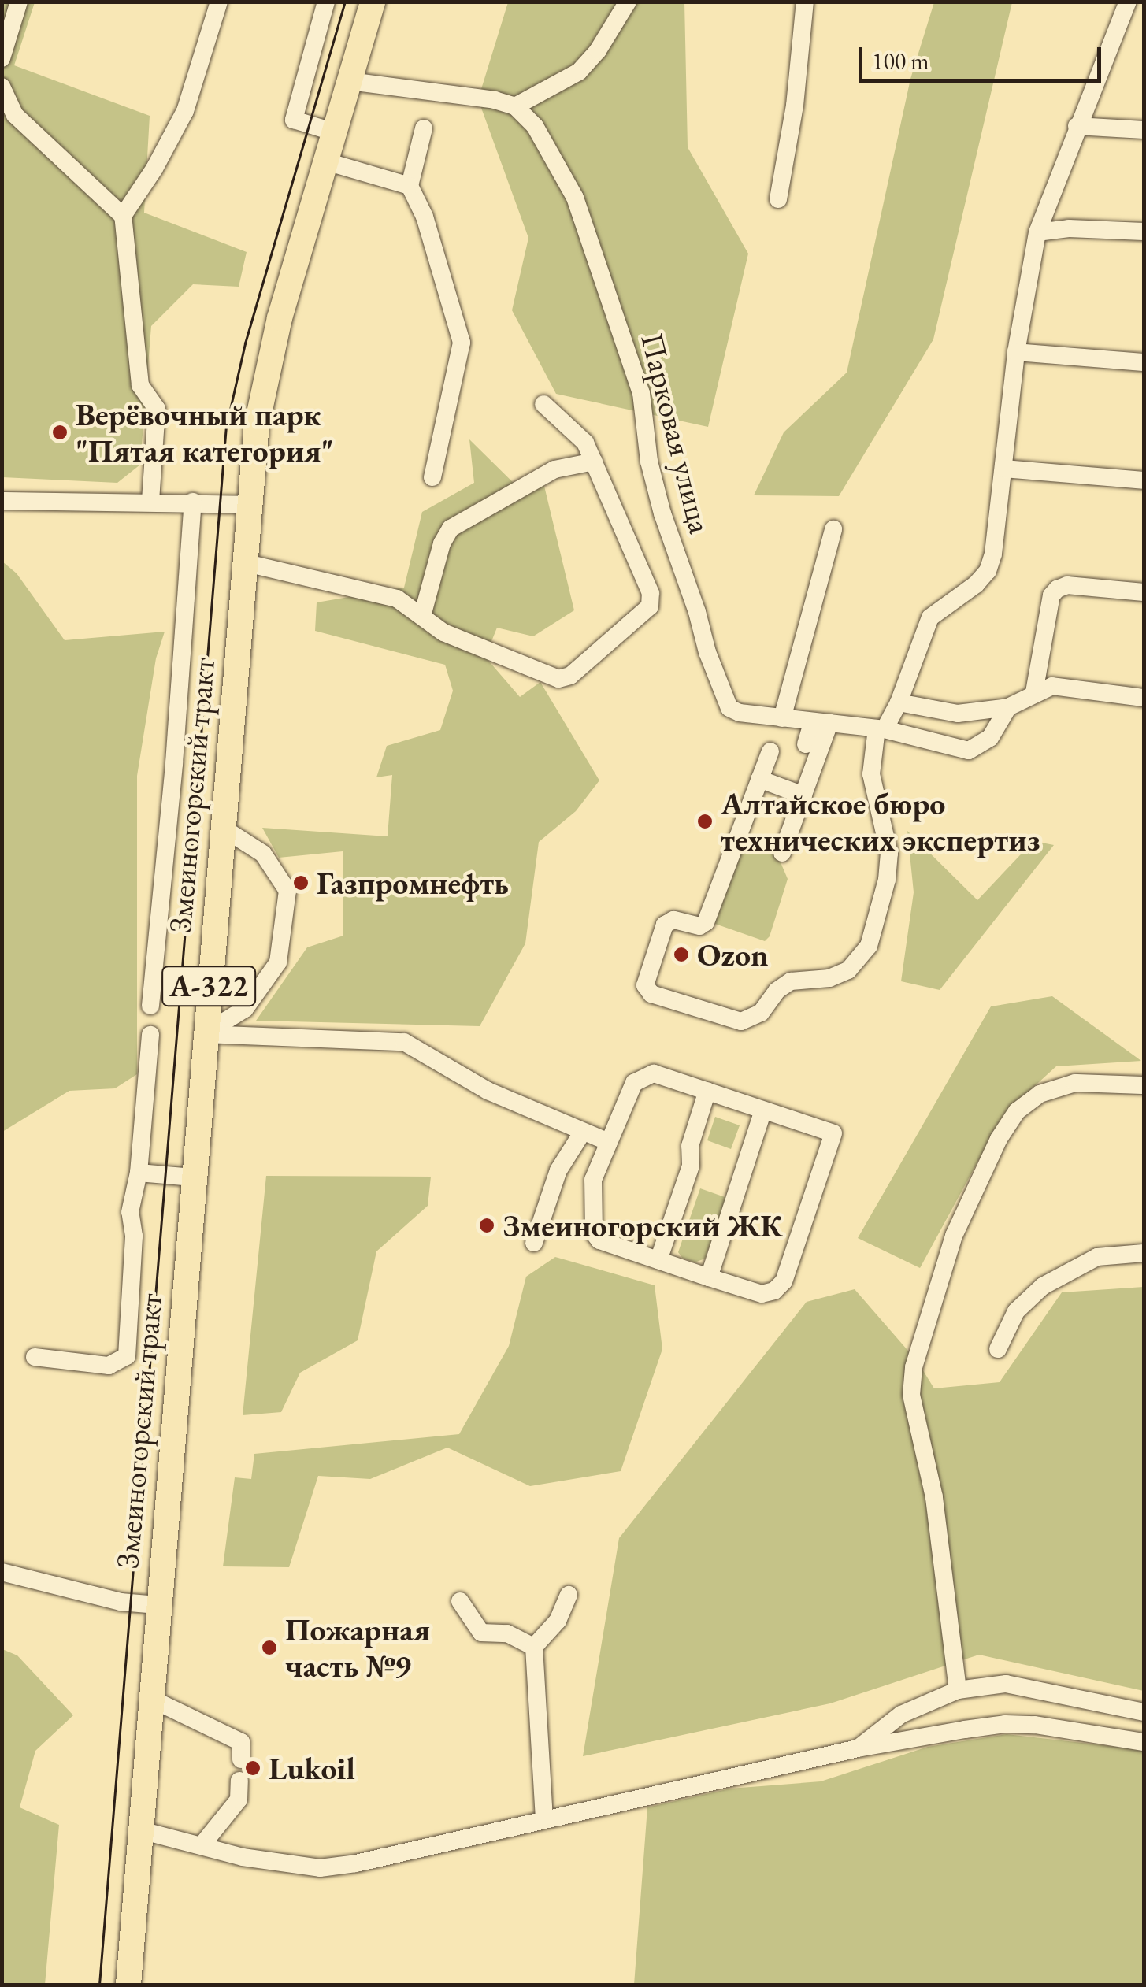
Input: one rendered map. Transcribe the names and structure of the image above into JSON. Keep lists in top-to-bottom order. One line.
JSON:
{"streets":{"highway":["Змеиногорский тракт","А-322"],"street":["Парковая улица"]},"places":["Верёвочный парк \"Пятая категория\"","Алтайское бюро технических экспертиз","Газпромнефть","Ozon","Змеиногорский ЖК","Пожарная часть №9","Lukoil"],"scale_bar":"100 m"}
